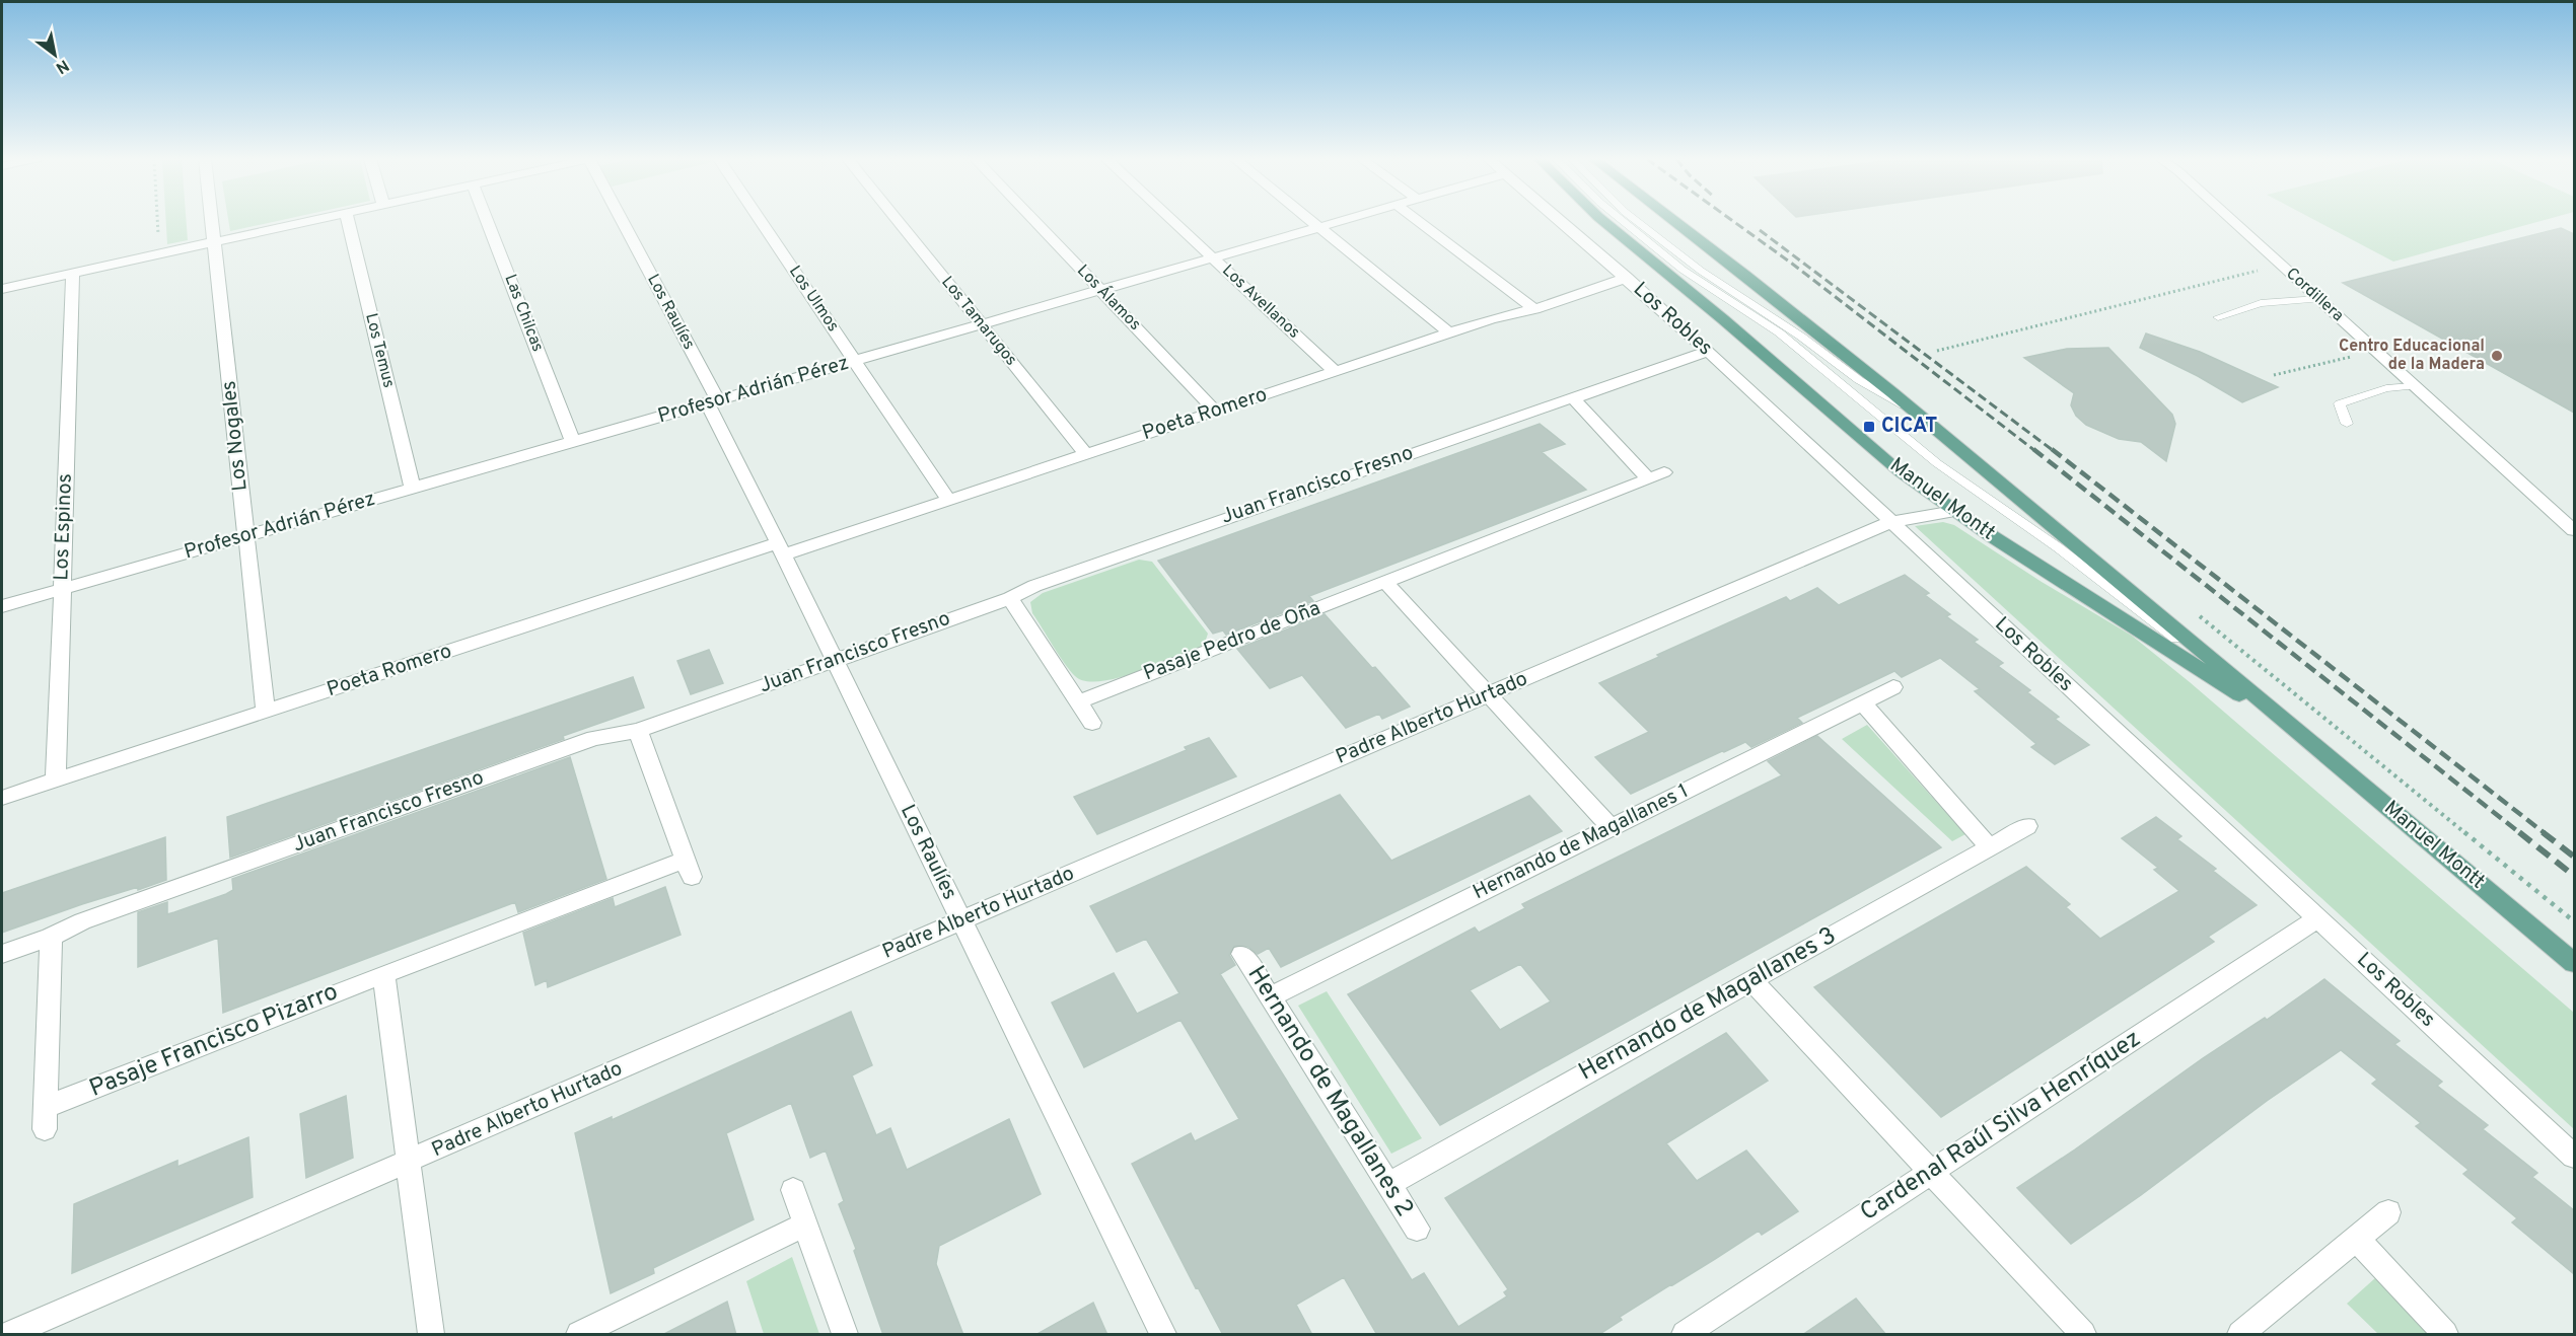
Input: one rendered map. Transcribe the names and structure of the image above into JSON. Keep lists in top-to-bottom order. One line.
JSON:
{"streets":{"main road":["Manuel Montt"],"street":["Cordillera","Los Álamos","Los Ulmos","Los Avellanos","Los Raulíes","Las Chilcas","Los Robles","Los Tamarugos","Los Temus","Profesor Adrián Pérez","Poeta Romero","Los Nogales","Juan Francisco Fresno","Los Espinos","Pasaje Pedro de Oña","Padre Alberto Hurtado","Hernando de Magallanes 1","Hernando de Magallanes 3","Pasaje Francisco Pizarro","Hernando de Magallanes 2","Cardenal Raúl Silva Henríquez"]},"crossings":[["Los Álamos","Profesor Adrián Pérez"],["Los Álamos","Poeta Romero"],["Los Ulmos","Profesor Adrián Pérez"],["Los Ulmos","Poeta Romero"],["Los Avellanos","Profesor Adrián Pérez"],["Los Avellanos","Poeta Romero"],["Los Raulíes","Profesor Adrián Pérez"],["Los Raulíes","Poeta Romero"],["Los Raulíes","Juan Francisco Fresno"],["Los Raulíes","Padre Alberto Hurtado"],["Las Chilcas","Profesor Adrián Pérez"],["Los Robles","Poeta Romero"],["Los Robles","Juan Francisco Fresno"],["Los Robles","Padre Alberto Hurtado"],["Los Robles","Cardenal Raúl Silva Henríquez"],["Los Tamarugos","Profesor Adrián Pérez"],["Los Tamarugos","Poeta Romero"],["Los Temus","Profesor Adrián Pérez"],["Profesor Adrián Pérez","Los Nogales"],["Profesor Adrián Pérez","Los Espinos"],["Poeta Romero","Los Nogales"],["Poeta Romero","Los Espinos"],["Juan Francisco Fresno","Pasaje Pedro de Oña"],["Juan Francisco Fresno","Pasaje Francisco Pizarro"],["Manuel Montt","Padre Alberto Hurtado"],["Hernando de Magallanes 1","Hernando de Magallanes 2"],["Hernando de Magallanes 3","Hernando de Magallanes 2"]],"places":{"other":["Centro Educacional de la Madera"],"transit":["CICAT"]},"north":"bottom right"}
